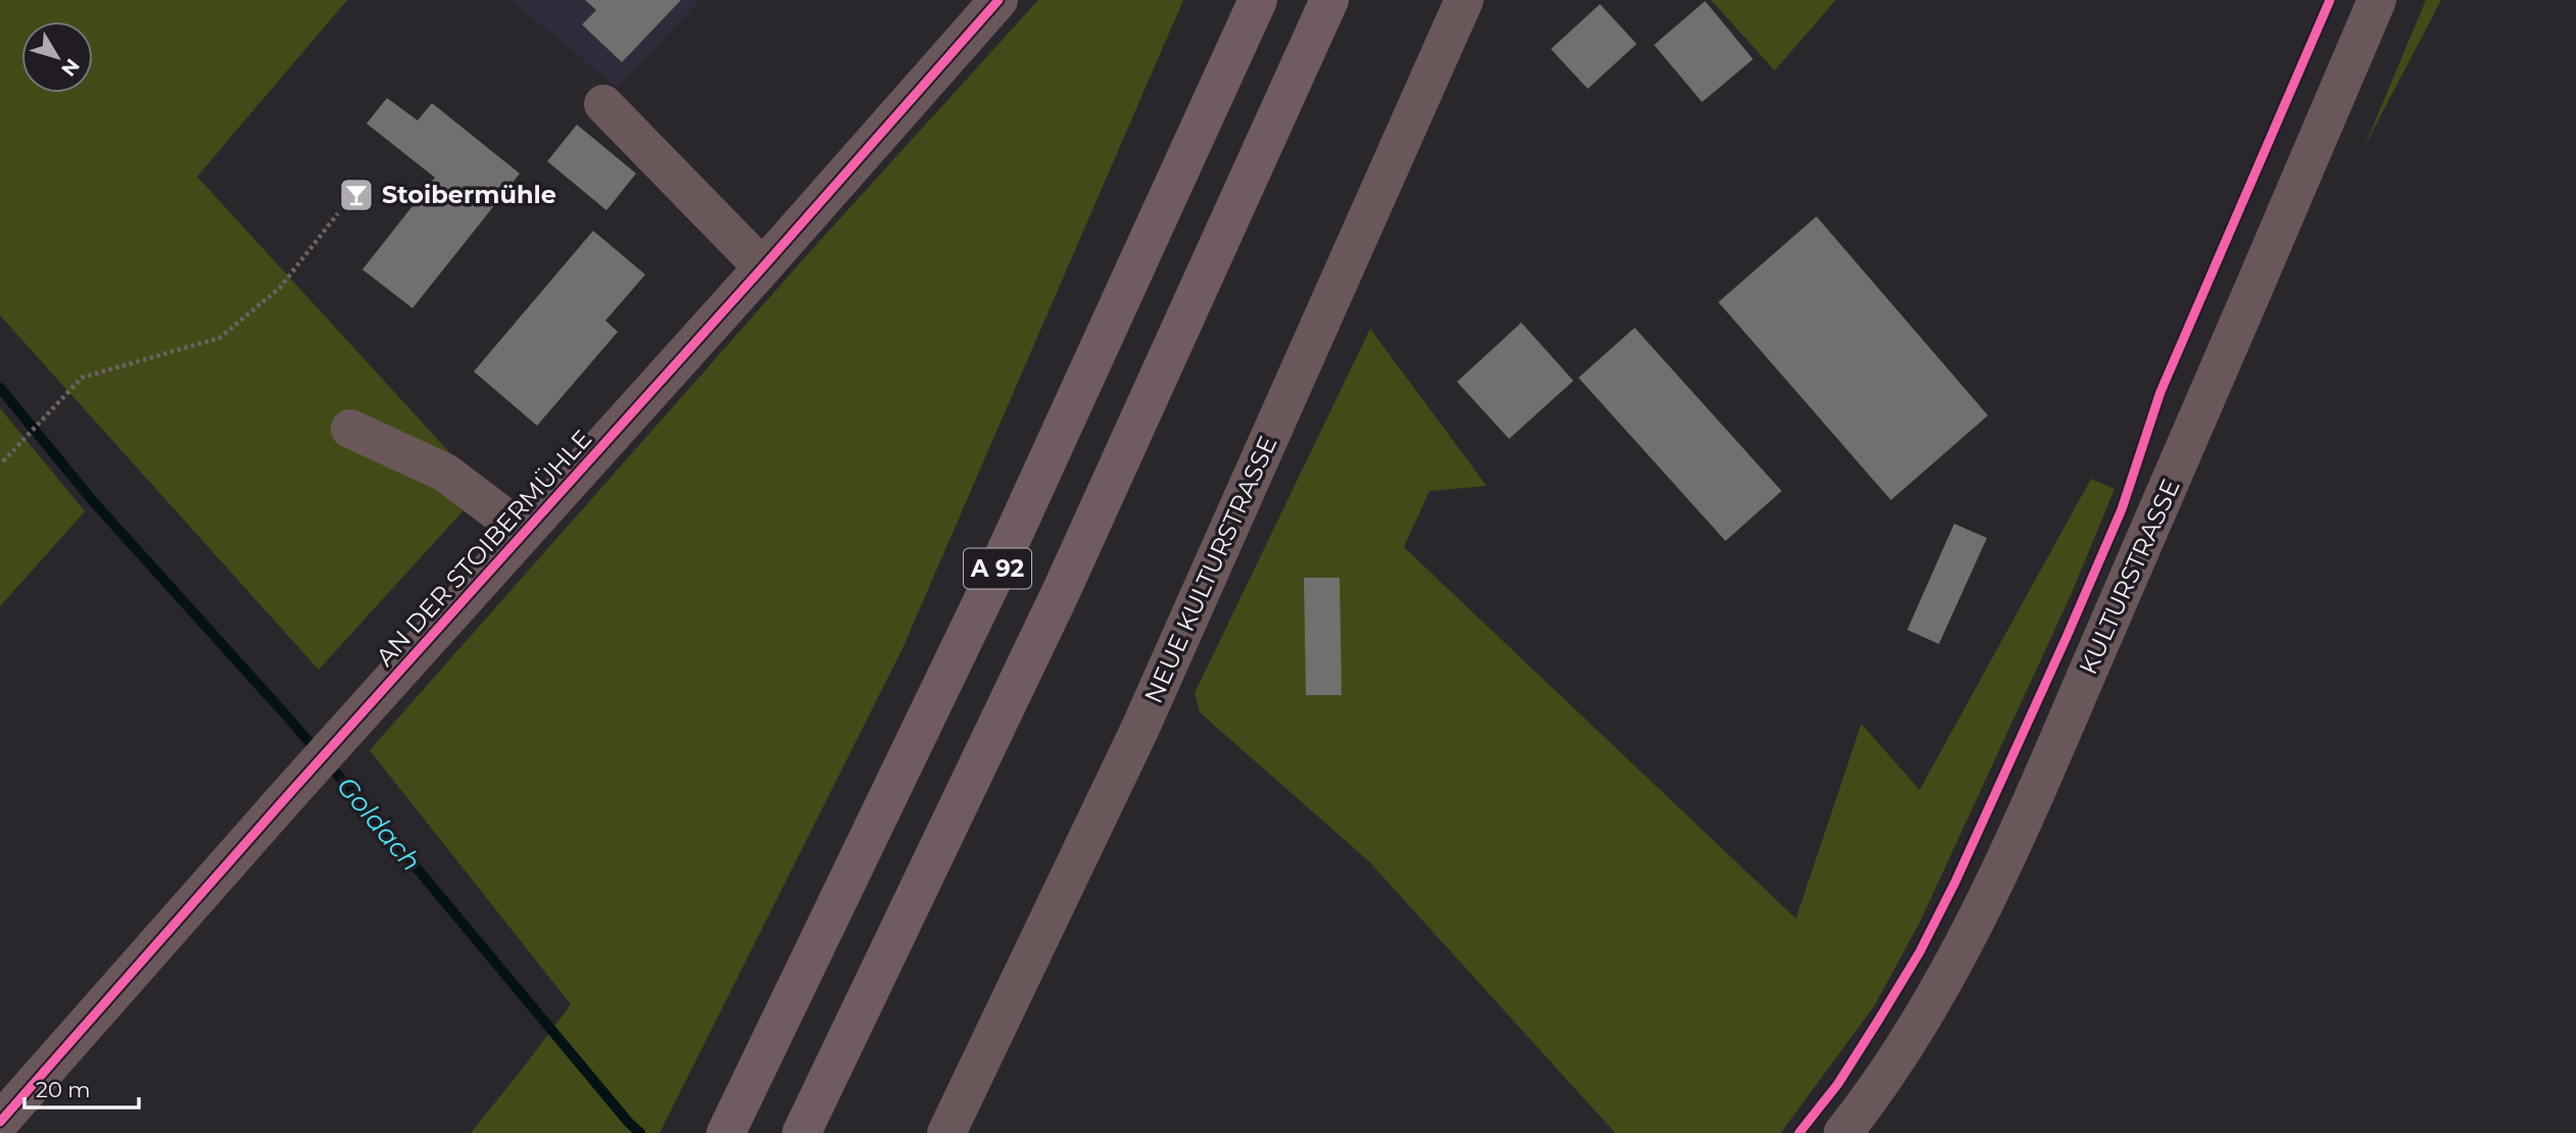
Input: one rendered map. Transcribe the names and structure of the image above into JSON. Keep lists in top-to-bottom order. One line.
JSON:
{"streets":{"highway":["A 92"],"street":["AN DER STOIBERMÜHLE","NEUE KULTURSTRASSE","KULTURSTRASSE"]},"water":["Goldach"],"places":{"bar":["Stoibermühle"]},"scale_bar":"20 m","north":"bottom right"}
